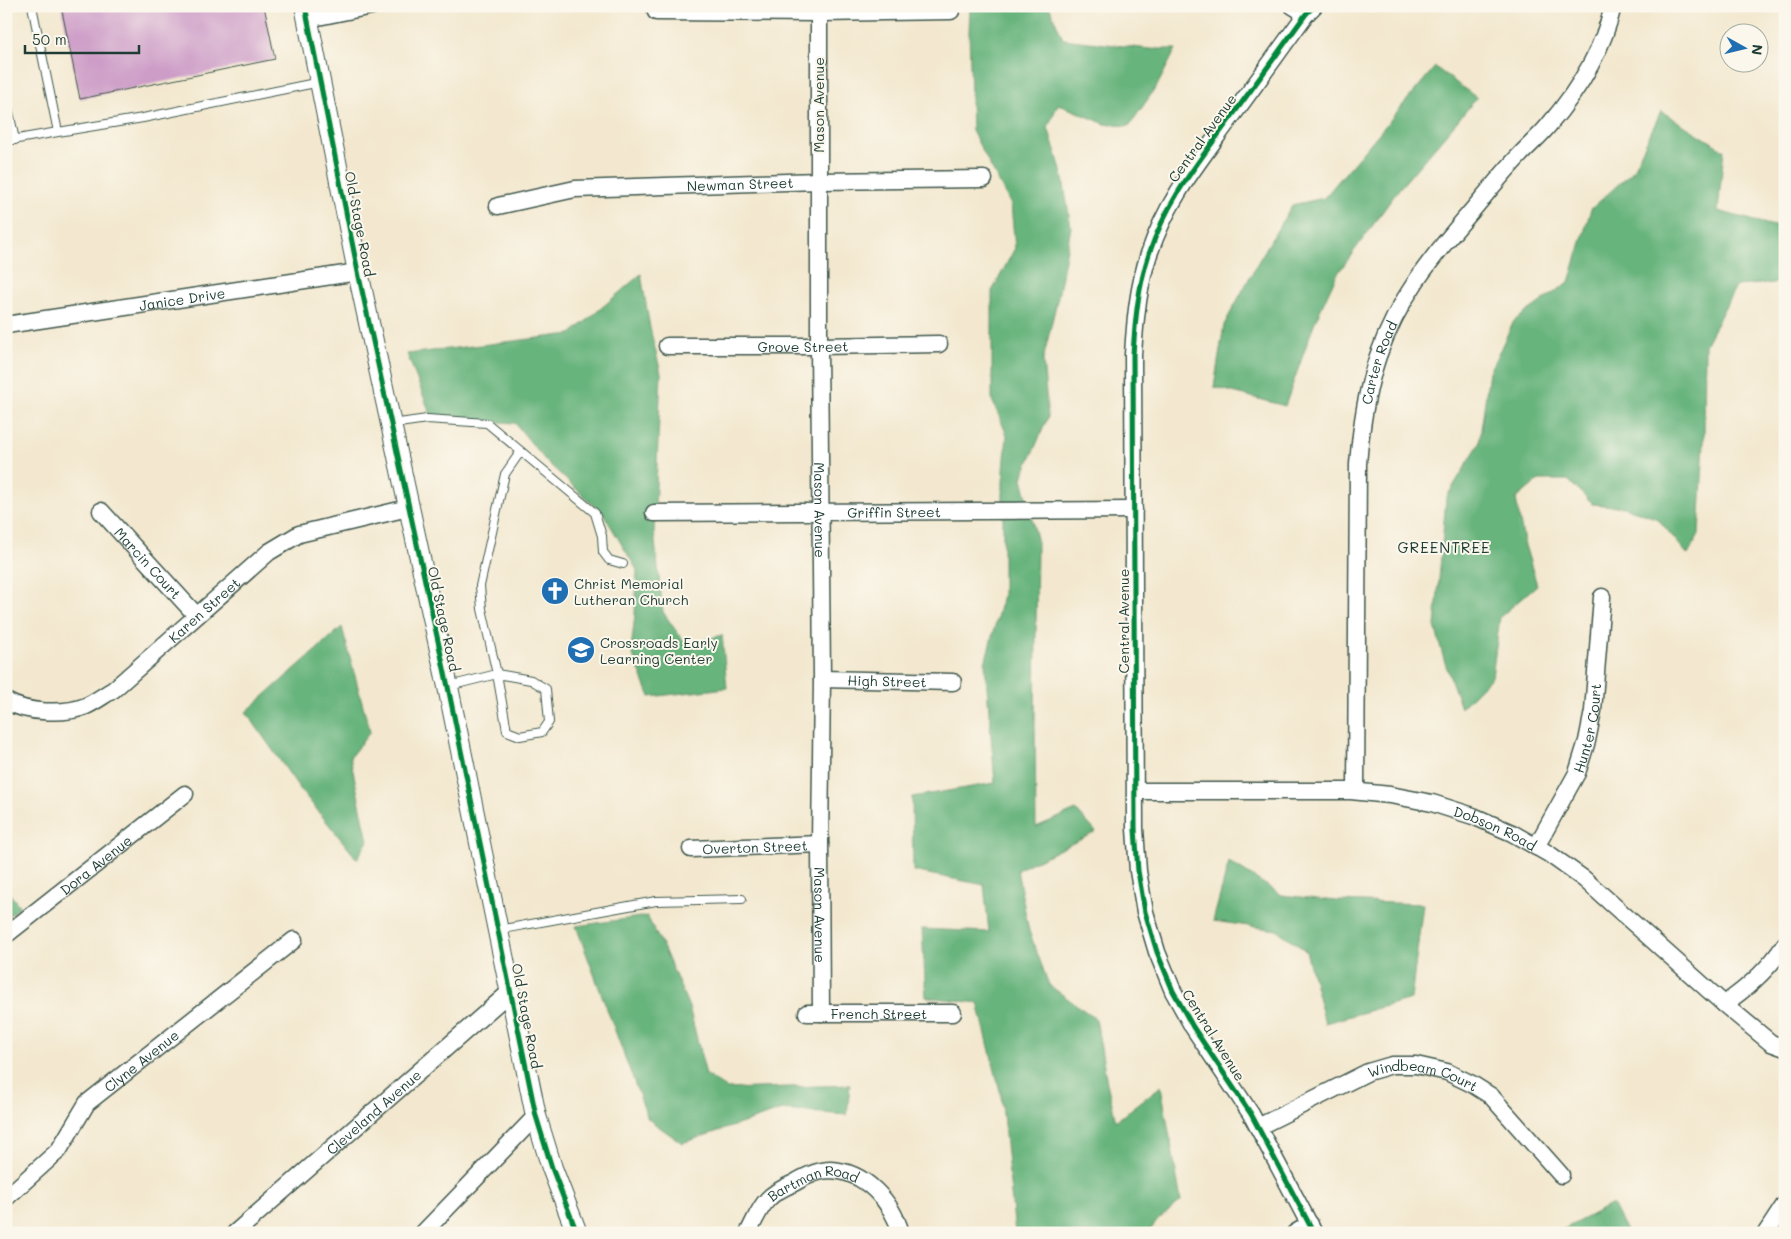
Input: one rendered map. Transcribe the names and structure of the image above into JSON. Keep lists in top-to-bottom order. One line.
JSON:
{"streets":{"street":["Mason Avenue","Central Avenue","Newman Street","Old Stage Road","Janice Drive","Grove Street","Carter Road","Griffin Street","Marcin Court","Karen Street","High Street","Hunter Court","Dobson Road","Overton Street","Dora Avenue","French Street","Clyne Avenue","Windbeam Court","Cleveland Avenue","Bartman Road"]},"crossings":[["Mason Avenue","Newman Street"],["Mason Avenue","Grove Street"],["Mason Avenue","Griffin Street"],["Mason Avenue","High Street"],["Mason Avenue","Overton Street"],["Mason Avenue","French Street"],["Central Avenue","Griffin Street"],["Central Avenue","Dobson Road"],["Central Avenue","Windbeam Court"],["Old Stage Road","Janice Drive"],["Old Stage Road","Karen Street"],["Old Stage Road","Cleveland Avenue"],["Carter Road","Dobson Road"],["Marcin Court","Karen Street"],["Hunter Court","Dobson Road"]],"districts":["GREENTREE"],"places":{"church":["Christ Memorial Lutheran Church"],"school or university":["Crossroads Early Learning Center"]},"scale_bar":"50 m","north":"right"}
